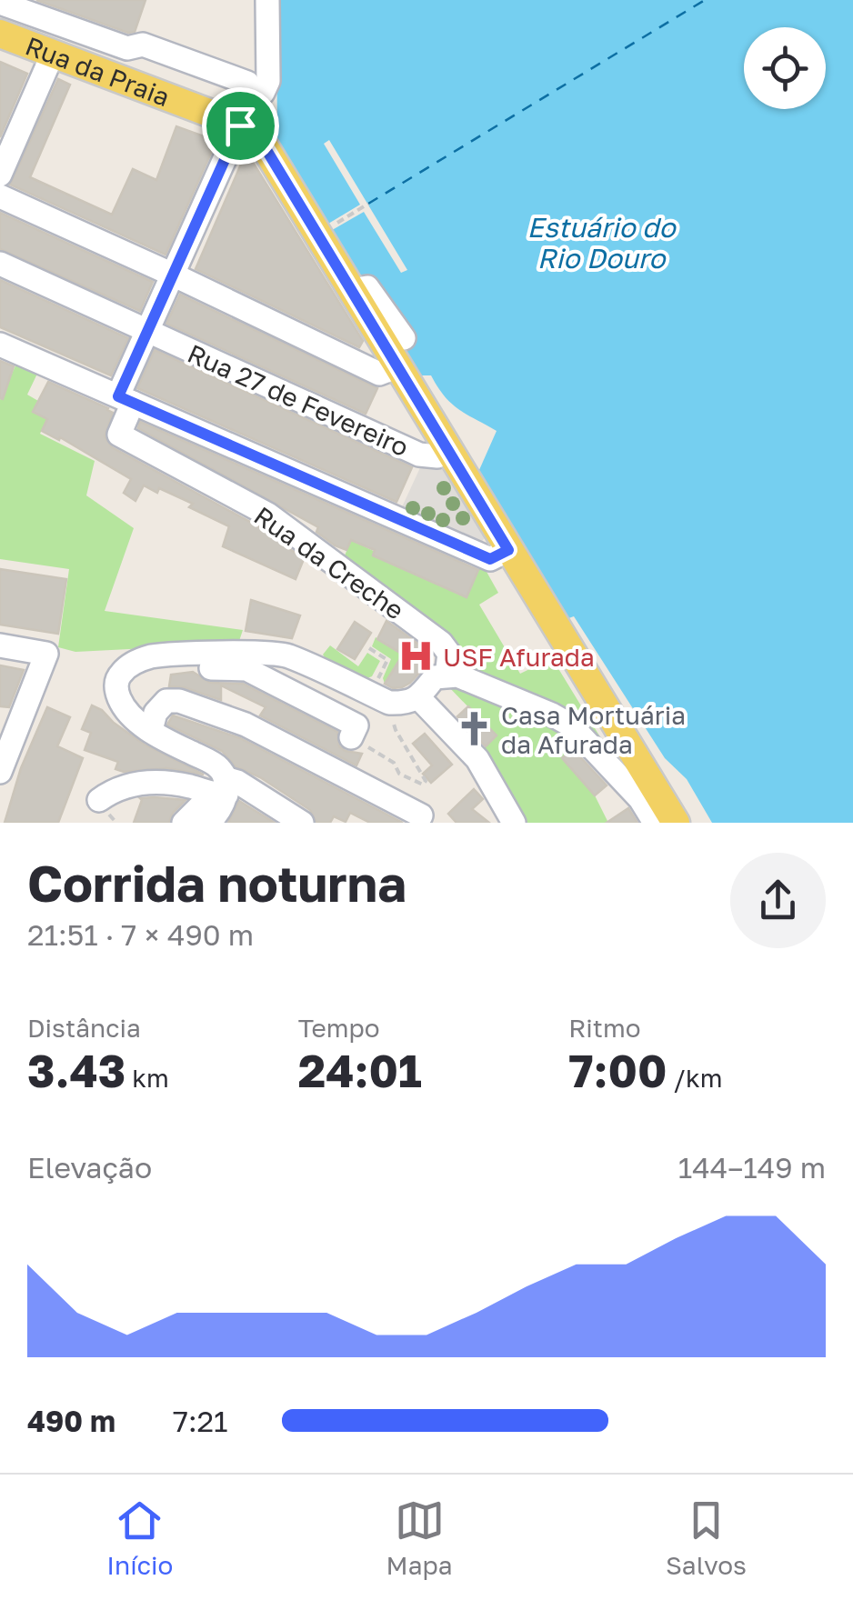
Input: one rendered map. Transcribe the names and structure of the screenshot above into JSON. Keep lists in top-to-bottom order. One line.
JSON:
{"streets":{"main road":["Rua da Praia"],"street":["Rua 27 de Fevereiro","Rua da Creche"]},"crossings":[["Rua da Praia","Rua 27 de Fevereiro"]],"water":["Estuário do Rio Douro"],"places":{"hospital":["USF Afurada"],"church":["Casa Mortuária da Afurada"]},"page":{"heading":["Corrida noturna","21:51 · 7 × 490 m"],"stats":[["Distância","3.43 km"],["Tempo","24:01"],["Ritmo","7:00 /km"]],"chart":["Elevação","144–149 m"],"list":[{"name":"490 m","note":"7:21"}],"tabs":["Início","Mapa","Salvos"]}}
